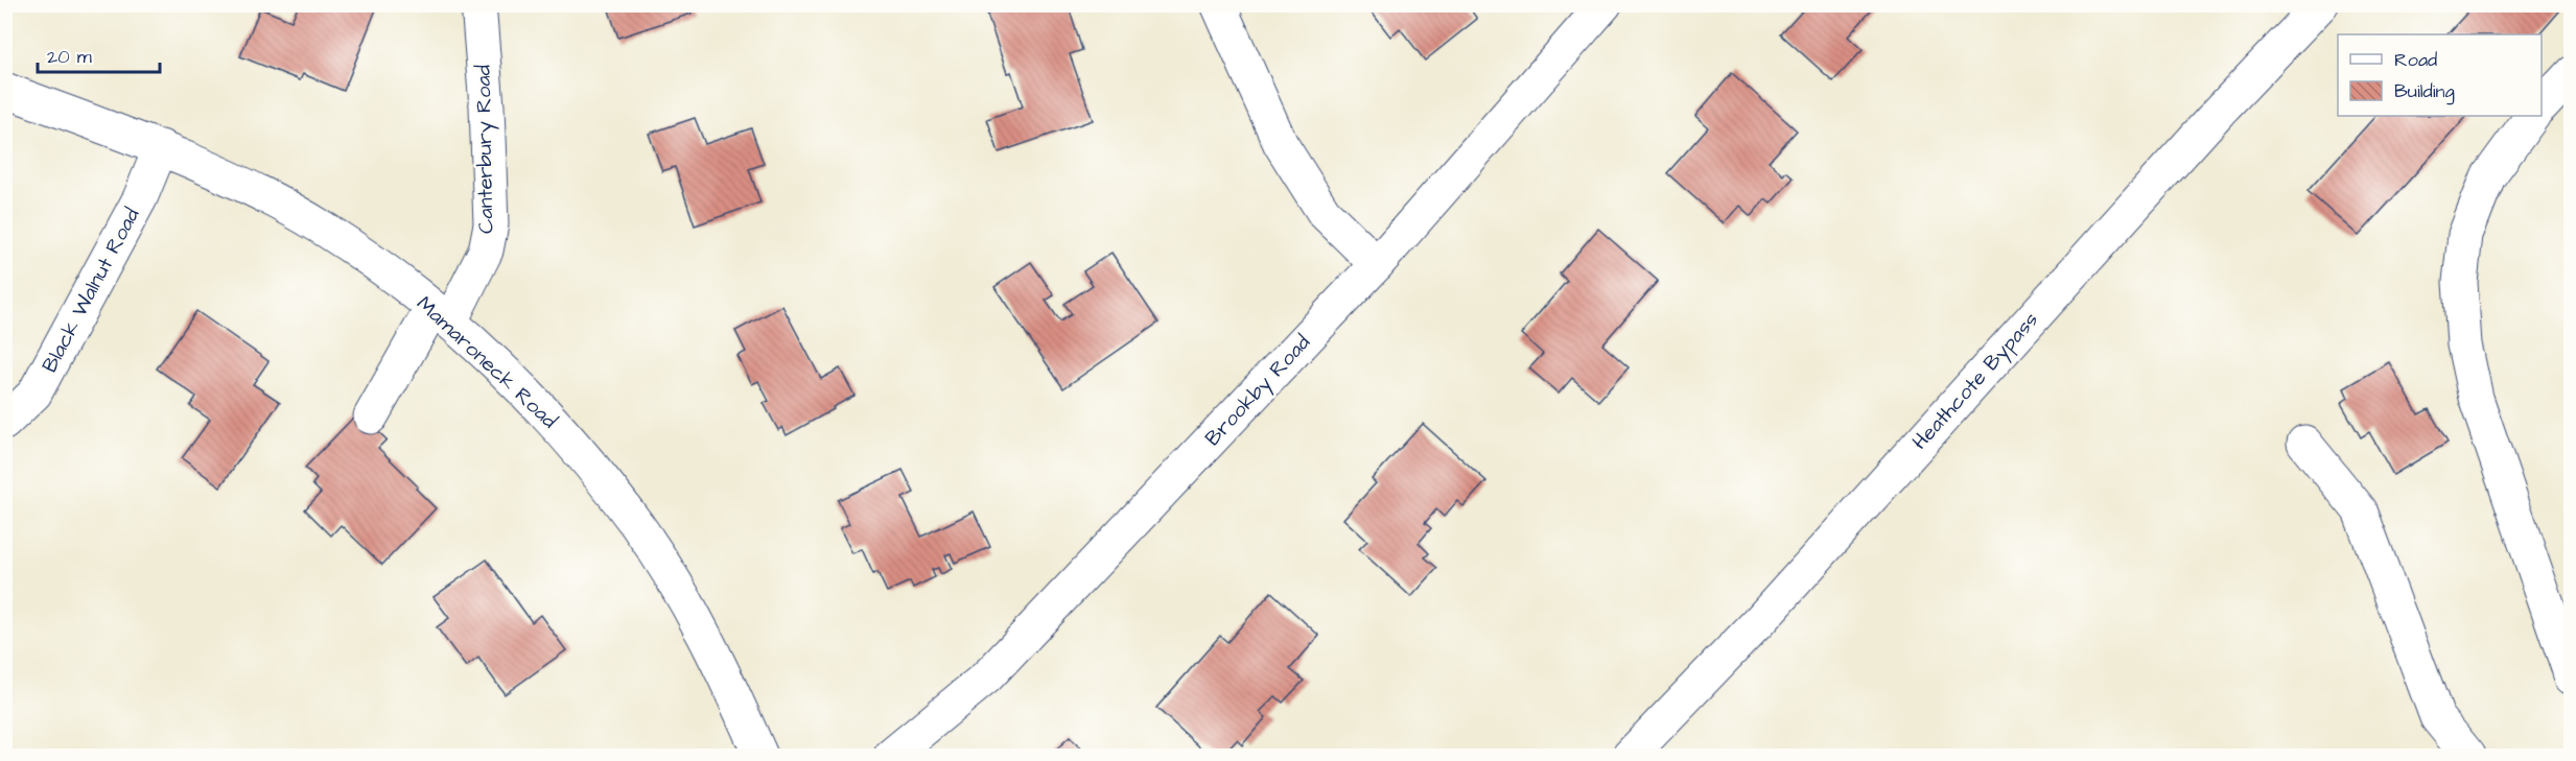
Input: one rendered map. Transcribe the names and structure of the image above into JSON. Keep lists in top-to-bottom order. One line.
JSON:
{"streets":{"street":["Canterbury Road","Black Walnut Road","Mamaroneck Road","Heathcote Bypass","Brookby Road"]},"crossings":[["Canterbury Road","Mamaroneck Road"],["Black Walnut Road","Mamaroneck Road"]],"legend":["Road","Building"],"scale_bar":"20 m"}
